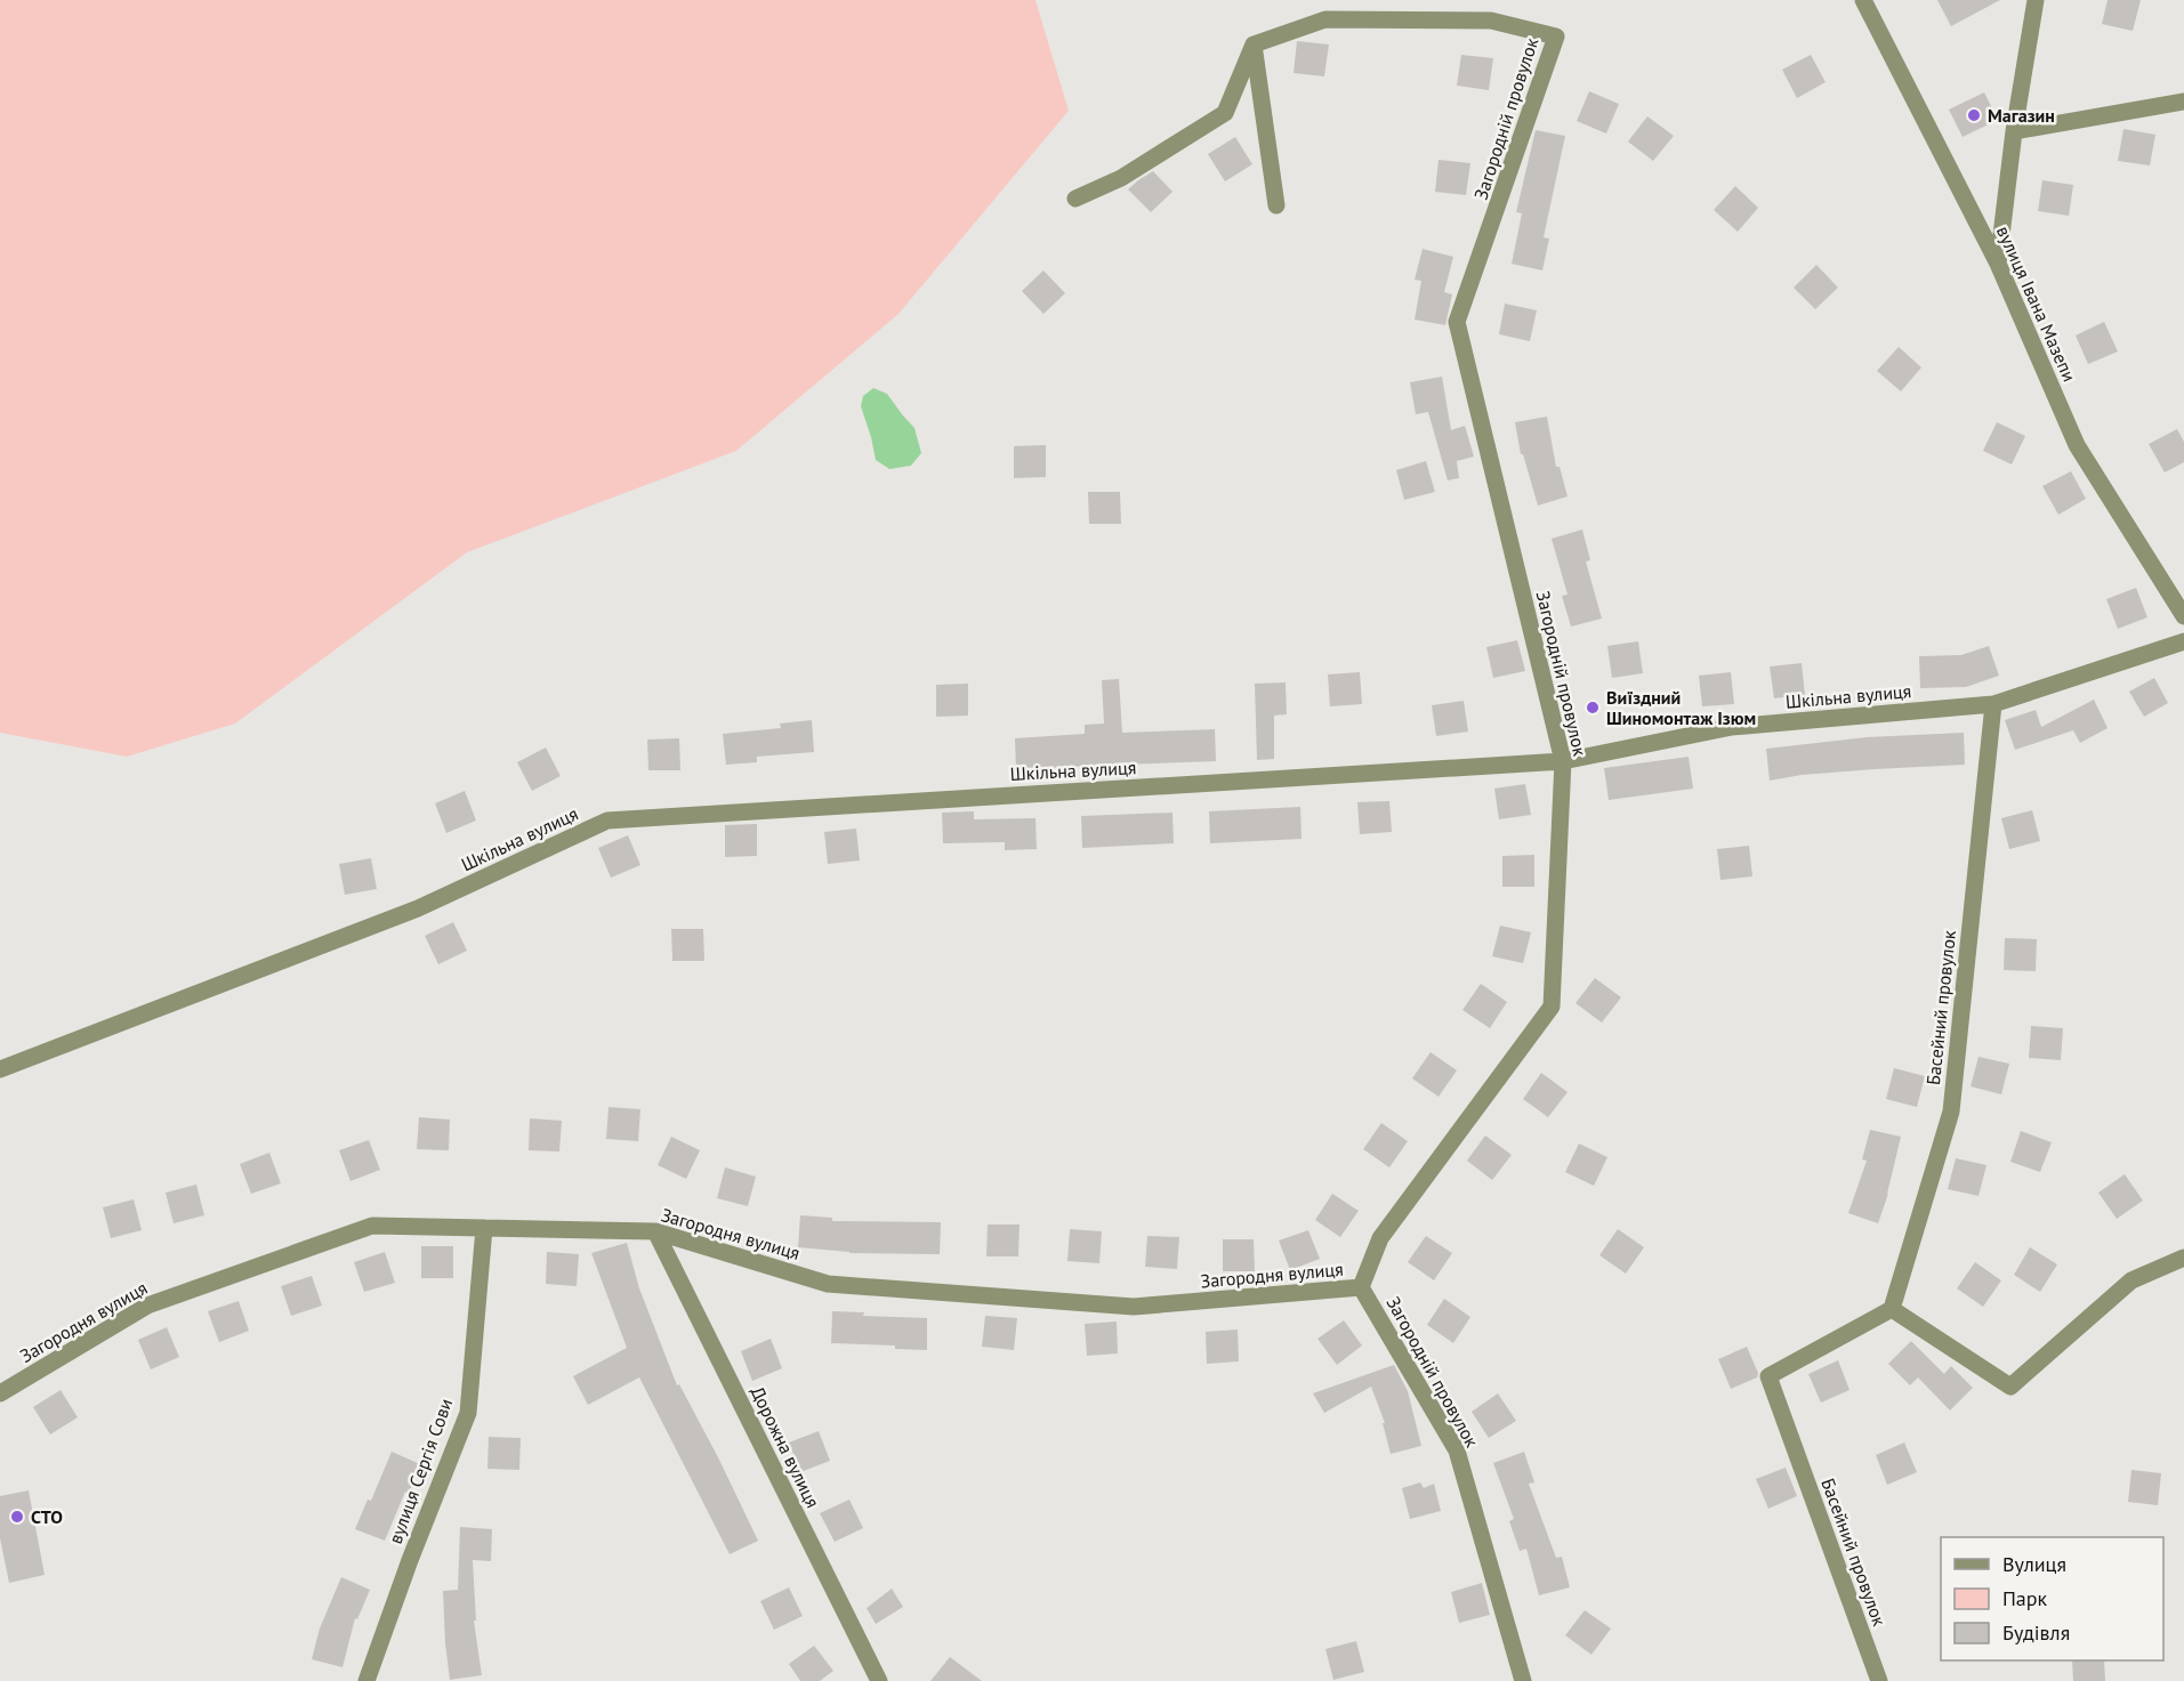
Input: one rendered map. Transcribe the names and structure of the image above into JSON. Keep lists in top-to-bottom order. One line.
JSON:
{"streets":{"street":["Загородній провулок","вулиця Івана Мазепи","Шкільна вулиця","Басейний провулок","Загородня вулиця","Дорожна вулиця","вулиця Сергія Сови"]},"crossings":[["Загородній провулок","Шкільна вулиця"],["Загородній провулок","Загородня вулиця"],["Шкільна вулиця","Басейний провулок"],["Загородня вулиця","Дорожна вулиця"],["Загородня вулиця","вулиця Сергія Сови"]],"places":["Магазин","Виїздний Шиномонтаж Ізюм","СТО"],"legend":["Вулиця","Парк","Будівля"]}
